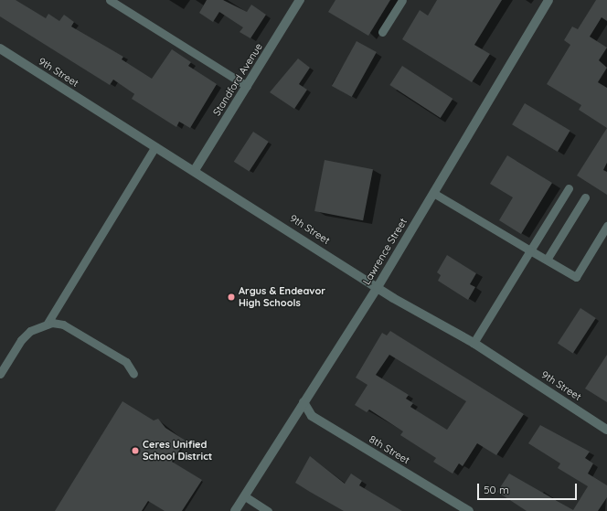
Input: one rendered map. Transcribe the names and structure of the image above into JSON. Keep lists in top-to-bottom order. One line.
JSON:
{"streets":{"street":["9th Street","Standford Avenue","Lawrence Street","8th Street"]},"crossings":[["9th Street","Standford Avenue"],["9th Street","Lawrence Street"],["Lawrence Street","8th Street"]],"places":["Argus & Endeavor High Schools","Ceres Unified School District"],"scale_bar":"50 m"}
